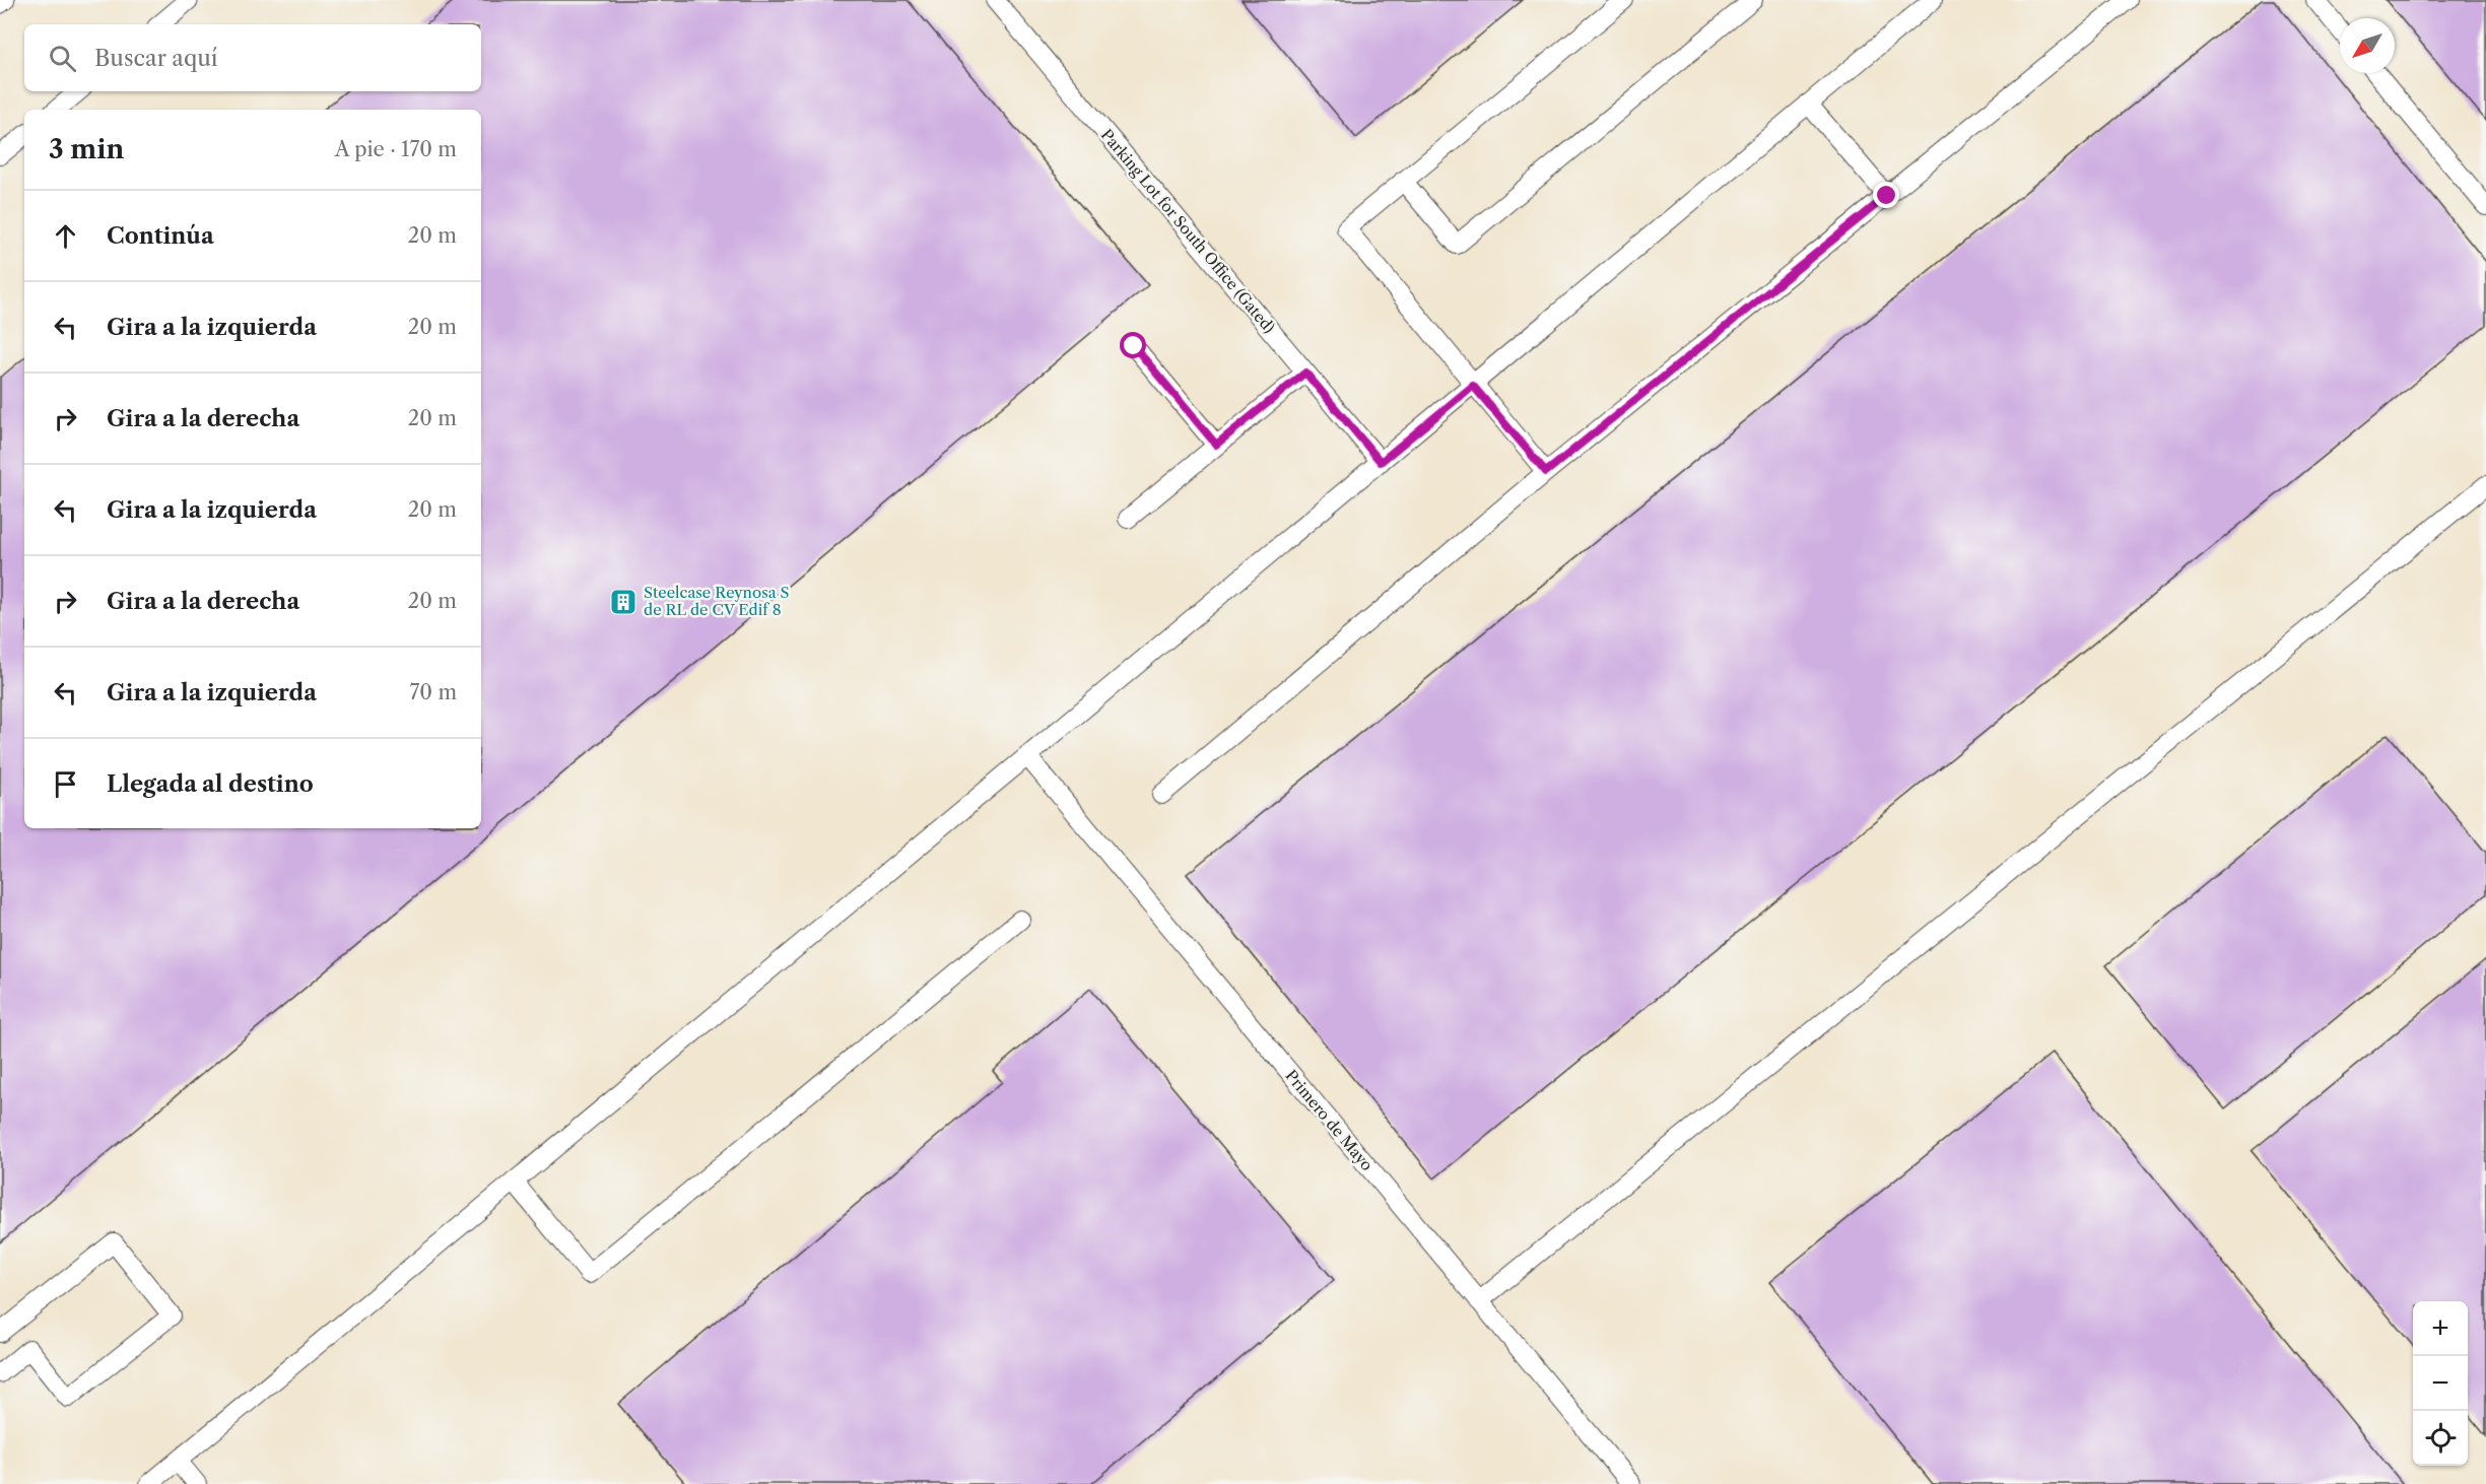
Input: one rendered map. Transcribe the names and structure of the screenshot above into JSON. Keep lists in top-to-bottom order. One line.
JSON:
{"streets":{"lane":["Parking Lot for South Office (Gated)","Primero de Mayo"]},"places":{"building":["Steelcase Reynosa S de RL de CV Edif 8"]},"north":"bottom left","page":{"search":"Buscar aquí","heading":["3 min","A pie · 170 m"],"list":[["Continúa","20 m"],["Gira a la izquierda","20 m"],["Gira a la derecha","20 m"],["Gira a la izquierda","20 m"],["Gira a la derecha","20 m"],["Gira a la izquierda","70 m"],"Llegada al destino"],"map_buttons":["+","−"]}}
